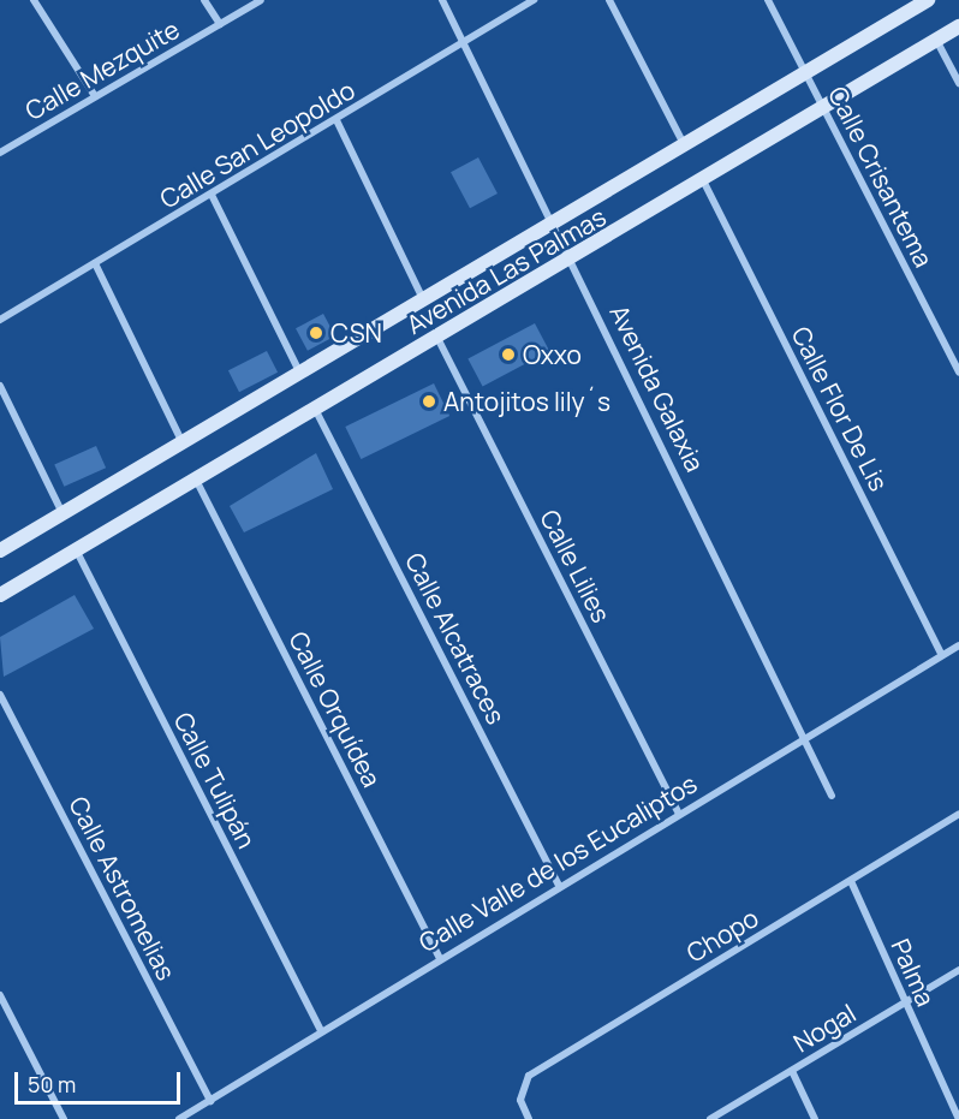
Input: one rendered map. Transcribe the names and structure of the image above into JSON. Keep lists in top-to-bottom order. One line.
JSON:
{"streets":{"street":["Calle Mezquite","Calle San Leopoldo","Calle Crisantema","Avenida Las Palmas","Avenida Galaxia","Calle Flor De Lis","Calle Lilies","Calle Alcatraces","Calle Orquídea","Calle Tulipán","Calle Valle de los Eucaliptos","Calle Astromelias","Chopo","Palma","Nogal"]},"crossings":[["Calle San Leopoldo","Avenida Galaxia"],["Calle Crisantema","Avenida Las Palmas"],["Avenida Las Palmas","Avenida Galaxia"],["Avenida Las Palmas","Calle Flor De Lis"],["Avenida Las Palmas","Calle Lilies"],["Avenida Las Palmas","Calle Alcatraces"],["Avenida Las Palmas","Calle Orquídea"],["Avenida Las Palmas","Calle Tulipán"],["Avenida Galaxia","Calle Valle de los Eucaliptos"],["Calle Flor De Lis","Calle Valle de los Eucaliptos"],["Calle Lilies","Calle Valle de los Eucaliptos"],["Calle Alcatraces","Calle Valle de los Eucaliptos"],["Calle Orquídea","Calle Valle de los Eucaliptos"],["Calle Tulipán","Calle Valle de los Eucaliptos"],["Calle Valle de los Eucaliptos","Calle Astromelias"],["Chopo","Palma"],["Palma","Nogal"]],"places":["CSN","Oxxo","Antojitos lily´s"],"scale_bar":"50 m"}
